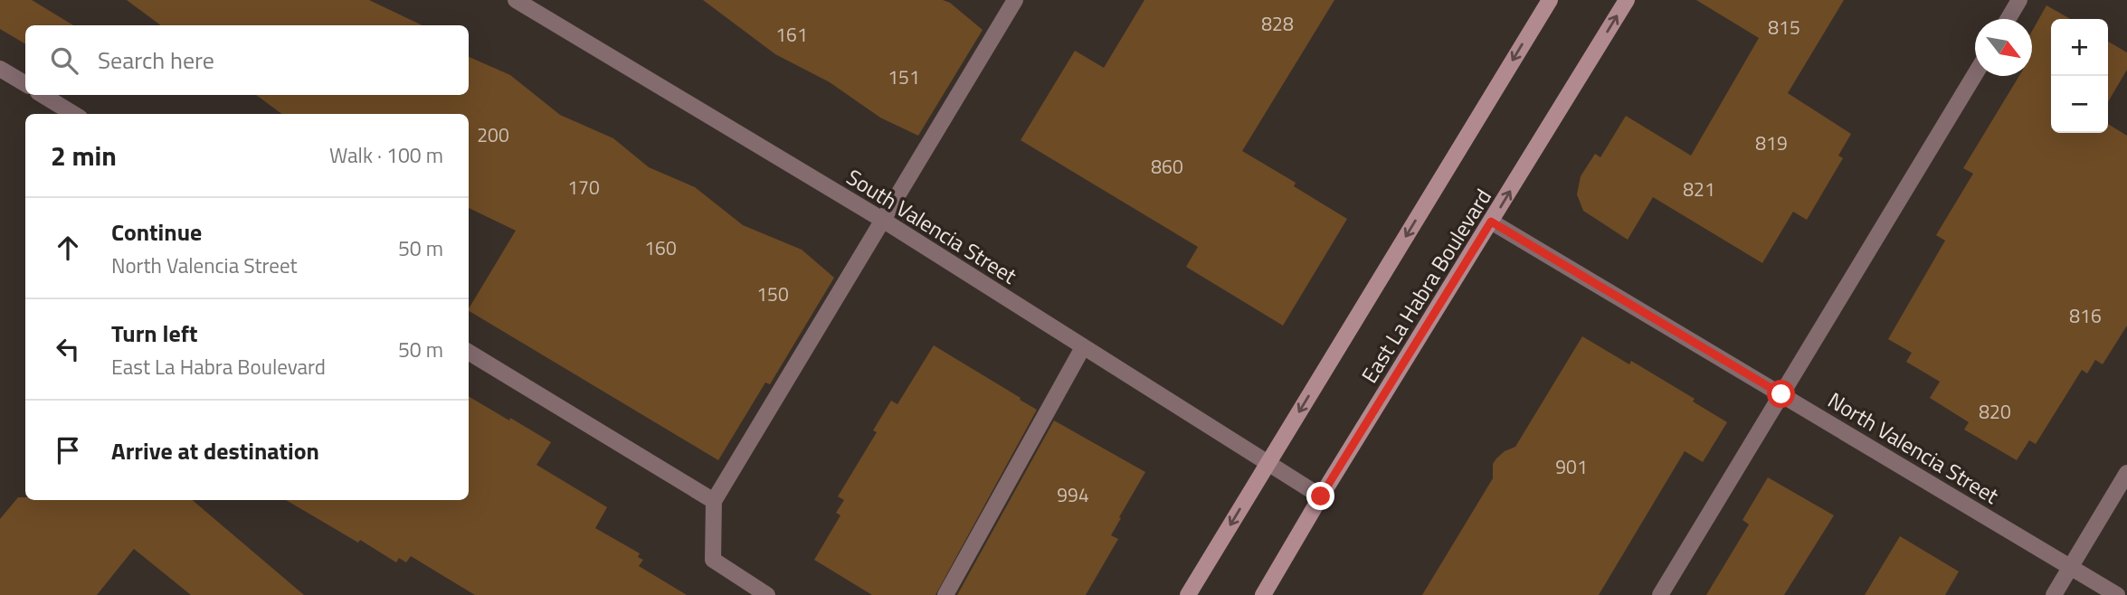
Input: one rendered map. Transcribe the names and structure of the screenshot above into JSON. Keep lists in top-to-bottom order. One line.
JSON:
{"streets":{"main road":["East La Habra Boulevard"],"street":["South Valencia Street","North Valencia Street"]},"crossings":[["South Valencia Street","East La Habra Boulevard"],["East La Habra Boulevard","North Valencia Street"]],"house_numbers":["828","815","161","151","200","819","860","170","821","160","150","816","820","901","994"],"north":"bottom right","page":{"map_buttons":["+","−"],"search":"Search here","heading":["2 min","Walk · 100 m"],"list":[["Continue","North Valencia Street","50 m"],["Turn left","East La Habra Boulevard","50 m"],"Arrive at destination"]}}
